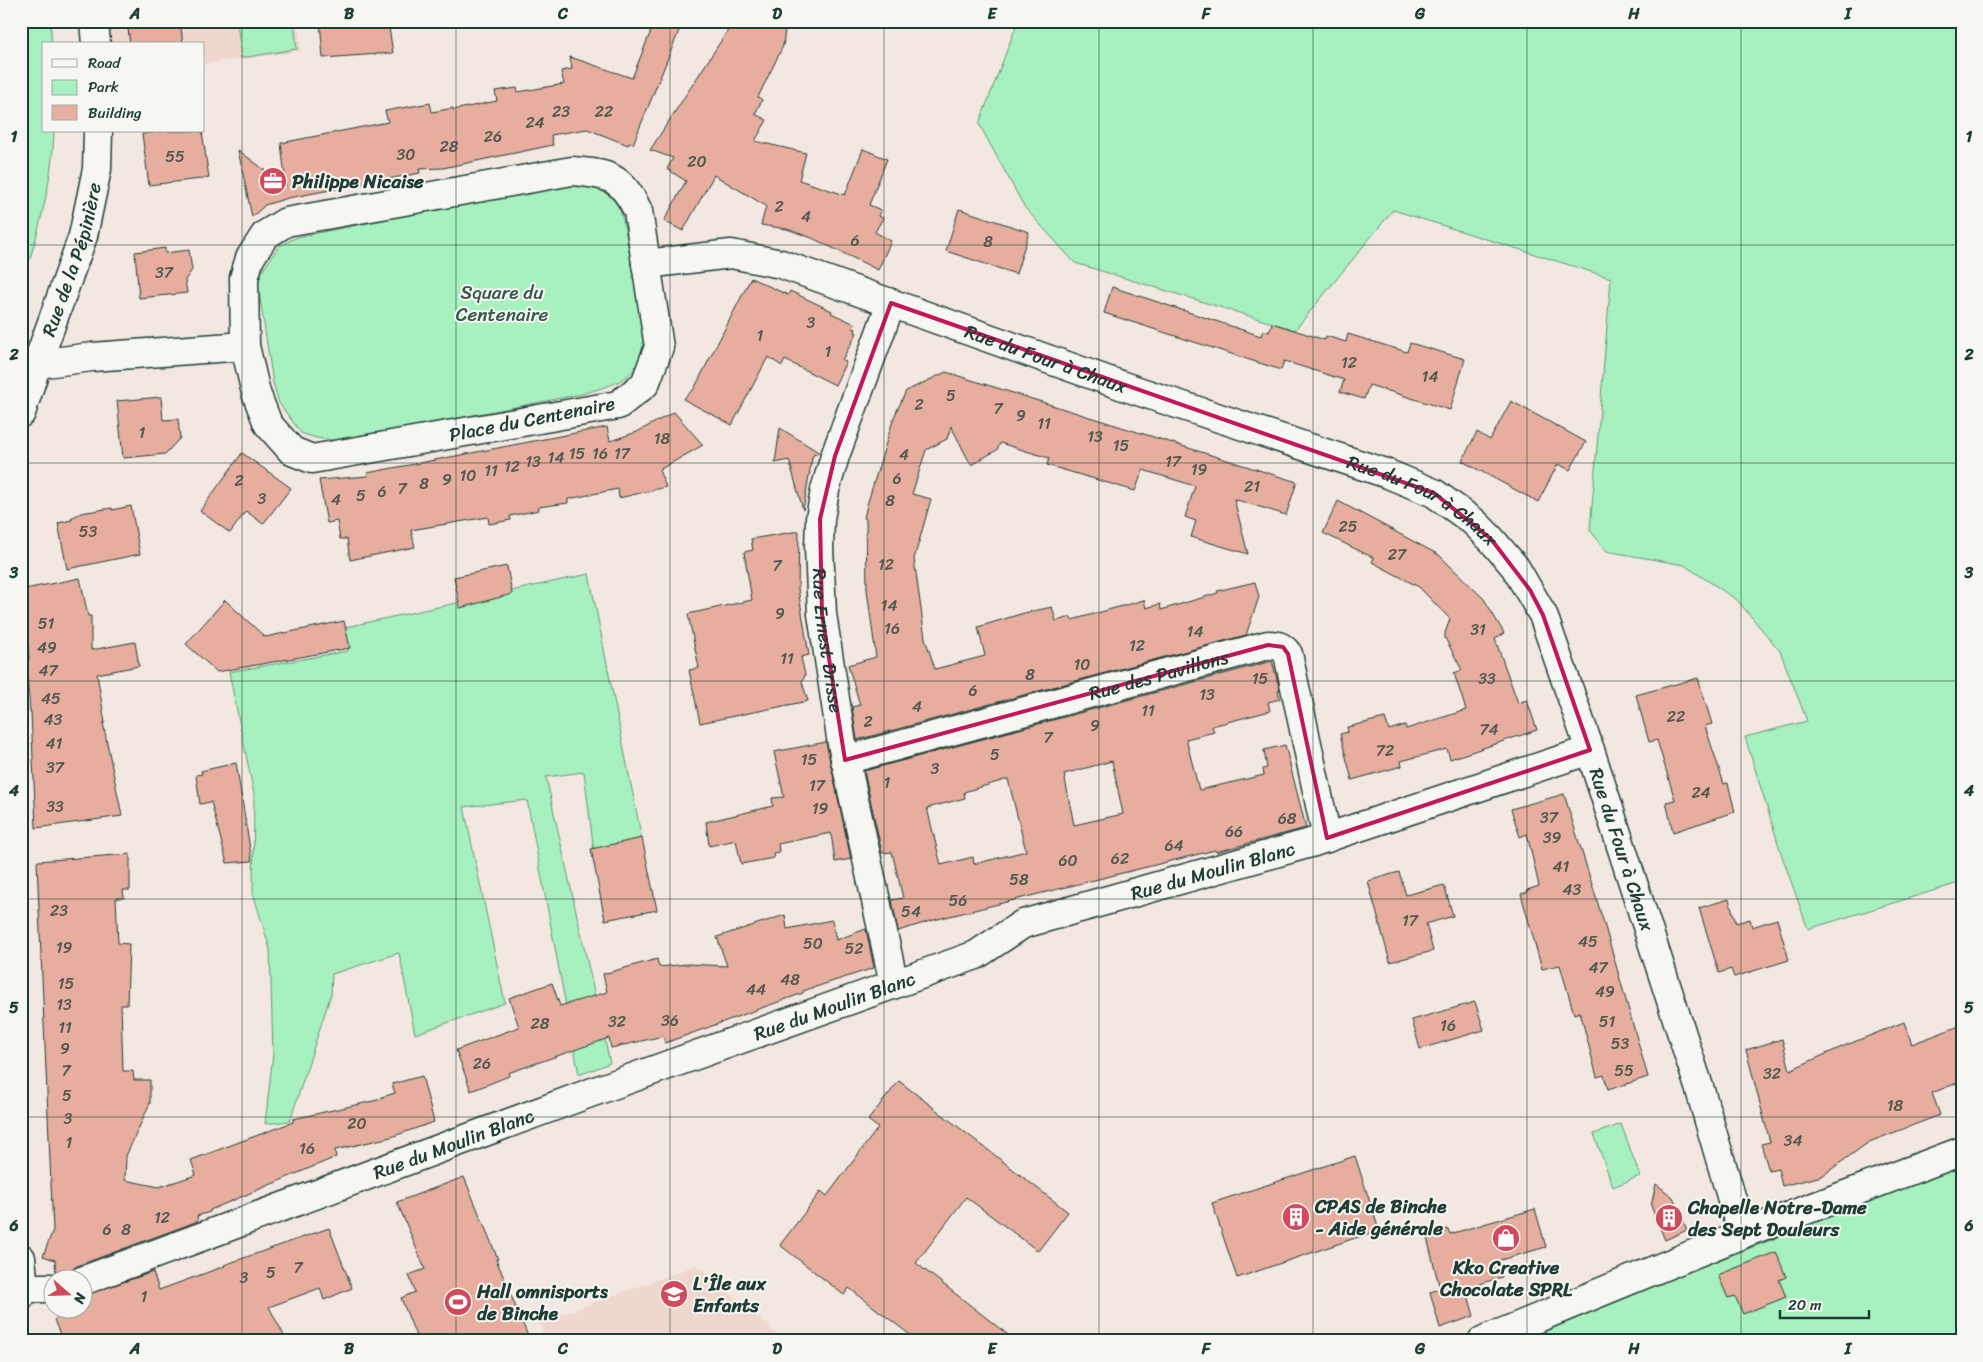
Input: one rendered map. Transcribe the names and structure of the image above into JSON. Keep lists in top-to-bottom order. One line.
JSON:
{"streets":{"street":["Rue de la Pépinière","Rue du Four à Chaux","Place du Centenaire","Rue Ernest Drisse","Rue des Pavillons","Rue du Moulin Blanc"]},"crossings":[["Rue du Four à Chaux","Place du Centenaire"],["Rue du Four à Chaux","Rue Ernest Drisse"],["Rue du Four à Chaux","Rue du Moulin Blanc"],["Rue Ernest Drisse","Rue des Pavillons"],["Rue Ernest Drisse","Rue du Moulin Blanc"],["Rue des Pavillons","Rue du Moulin Blanc"]],"parks":["Square du Centenaire"],"places":{"office":["Philippe Nicaise"],"building":["CPAS de Binche - Aide générale","Chapelle Notre-Dame des Sept Douleurs"],"shop":["Kko Creative Chocolate SPRL"],"school or university":["L'Île aux Enfants"],"sports":["Hall omnisports de Binche"]},"house_numbers":["23","22","24","26","28","30","55","20","2","4","6","8","37","3","1","1","12","14","5","2","7","9","11","1","13","18","15","15","16","17","4","14","13","17","12","19","11","10","6","9","2","8","21","7","6","5","3","4","8","25","53","27","12","7","14","9","51","16","31","14","12","49","11","10","47","8","15","33","6","13","45","4","11","22","43","2","9","74","7","41","72","5","15","37","3","1","17","24","33","19","37","68","66","39","64","62","60","41","58","43","56","23","54","17","45","50","19","52","47","48","15","44","49","13","36","32","51","28","16","11","53","9","26","7","55","32","5","18","3","20","34","1","16","12","6","8","7","5","3","1"],"legend":["Road","Park","Building"],"scale_bar":"20 m","north":"right","grid":{"columns":["A","B","C","D","E","F","G","H","I"],"rows":["1","2","3","4","5","6"]}}
